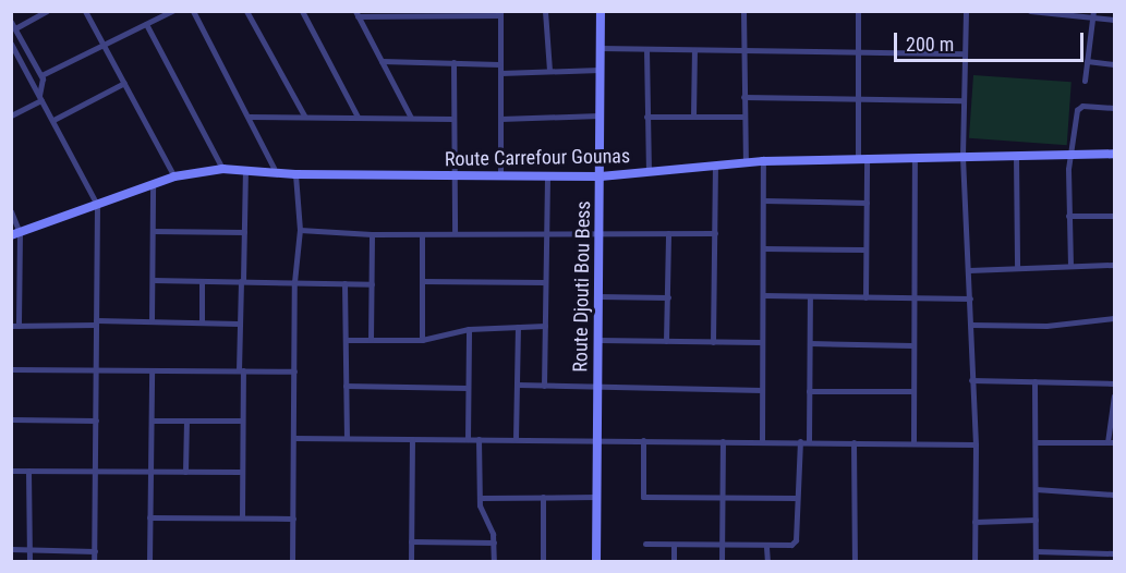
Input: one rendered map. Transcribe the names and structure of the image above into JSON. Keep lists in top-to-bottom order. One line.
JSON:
{"streets":{"main road":["Route Carrefour Gounas","Route Djouti Bou Bess"]},"crossings":[["Route Carrefour Gounas","Route Djouti Bou Bess"]],"scale_bar":"200 m"}
